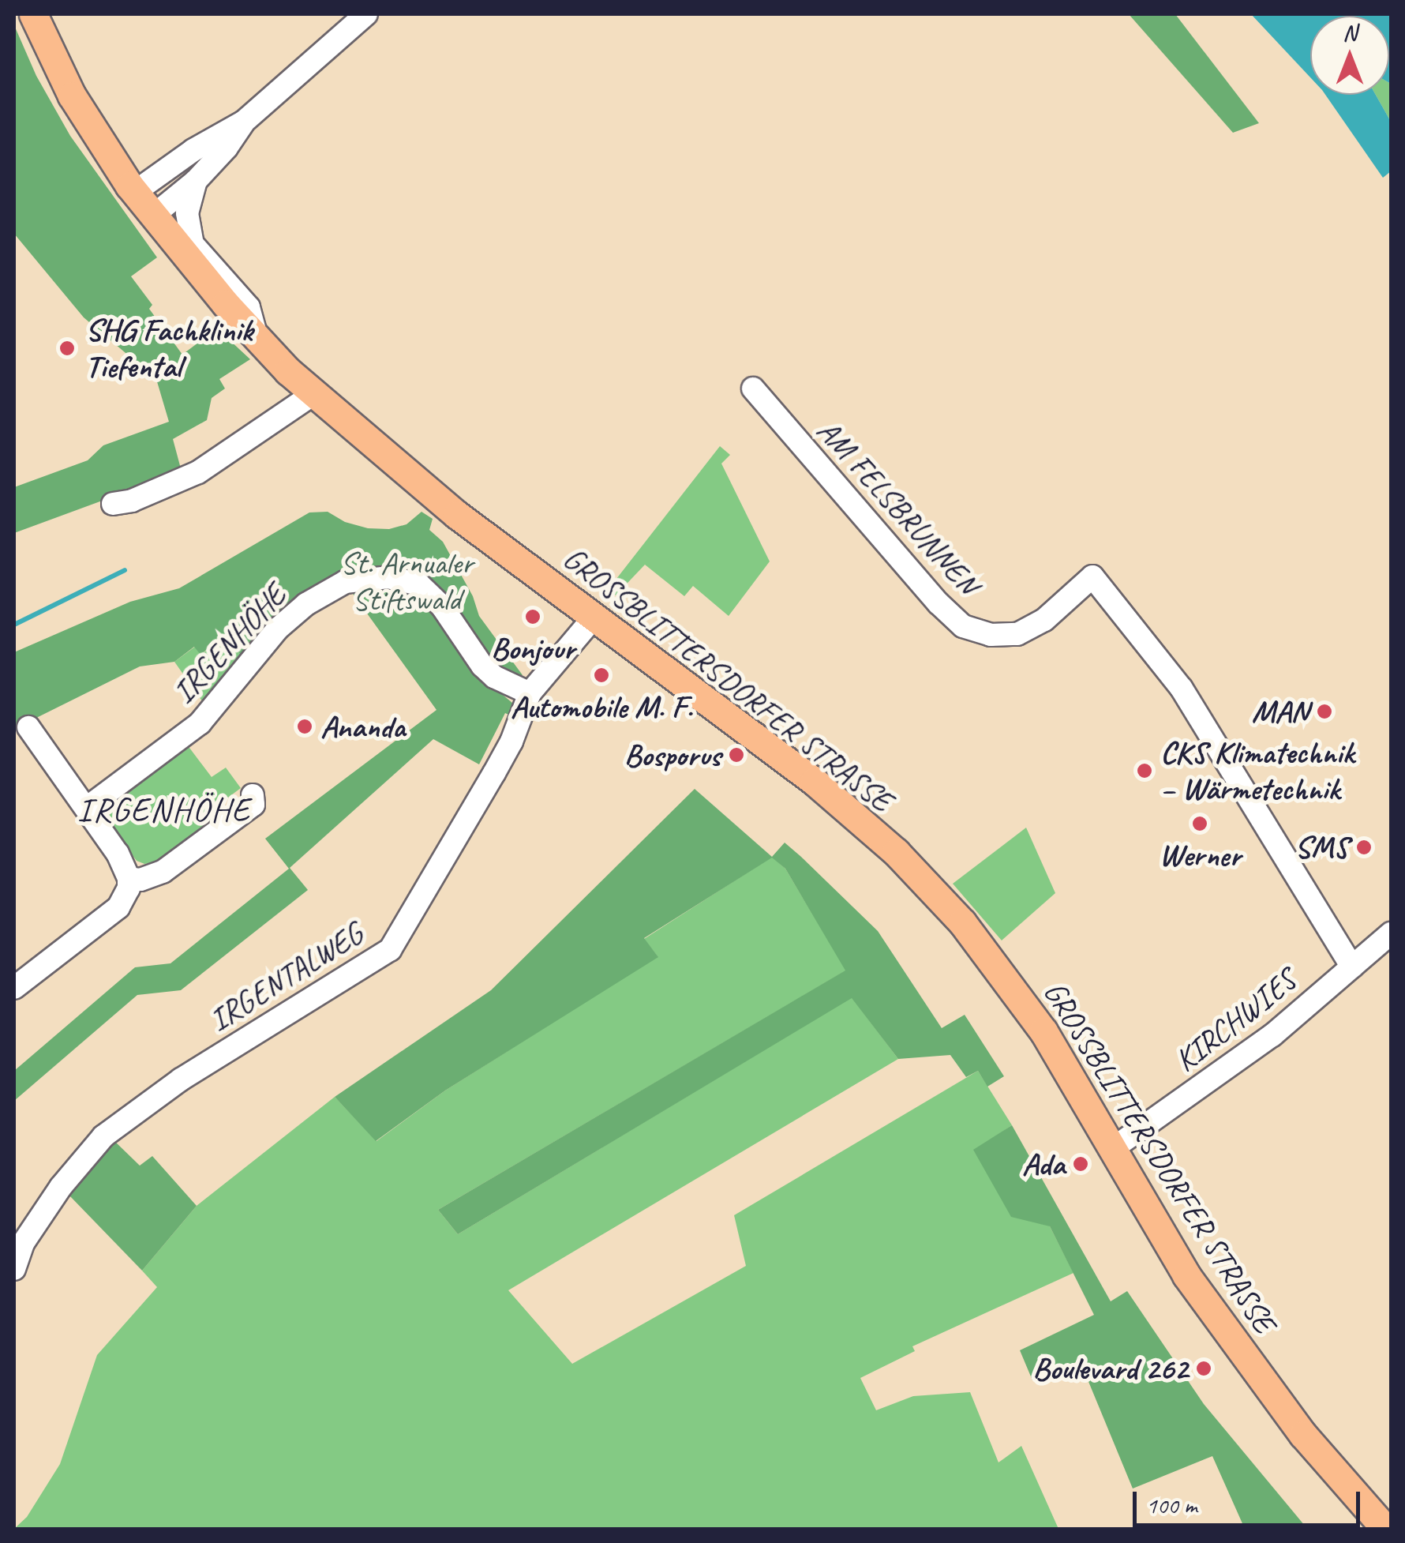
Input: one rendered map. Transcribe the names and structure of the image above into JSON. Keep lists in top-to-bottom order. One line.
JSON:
{"streets":{"main road":["GROSSBLITTERSDORFER STRASSE"],"street":["AM FELSBRUNNEN","IRGENHÖHE","IRGENTALWEG","KIRCHWIES"]},"crossings":[["AM FELSBRUNNEN","KIRCHWIES"],["IRGENHÖHE","IRGENTALWEG"],["GROSSBLITTERSDORFER STRASSE","IRGENTALWEG"],["GROSSBLITTERSDORFER STRASSE","KIRCHWIES"]],"districts":["IRGENHÖHE"],"parks":["St. Arnualer Stiftswald"],"places":["SHG Fachklinik Tiefental","Bonjour","Automobile M. F.","MAN","Ananda","Bosporus","CKS Klimatechnik – Wärmetechnik","Werner","SMS","Ada","Boulevard 262"],"scale_bar":"100 m","north":"top"}
